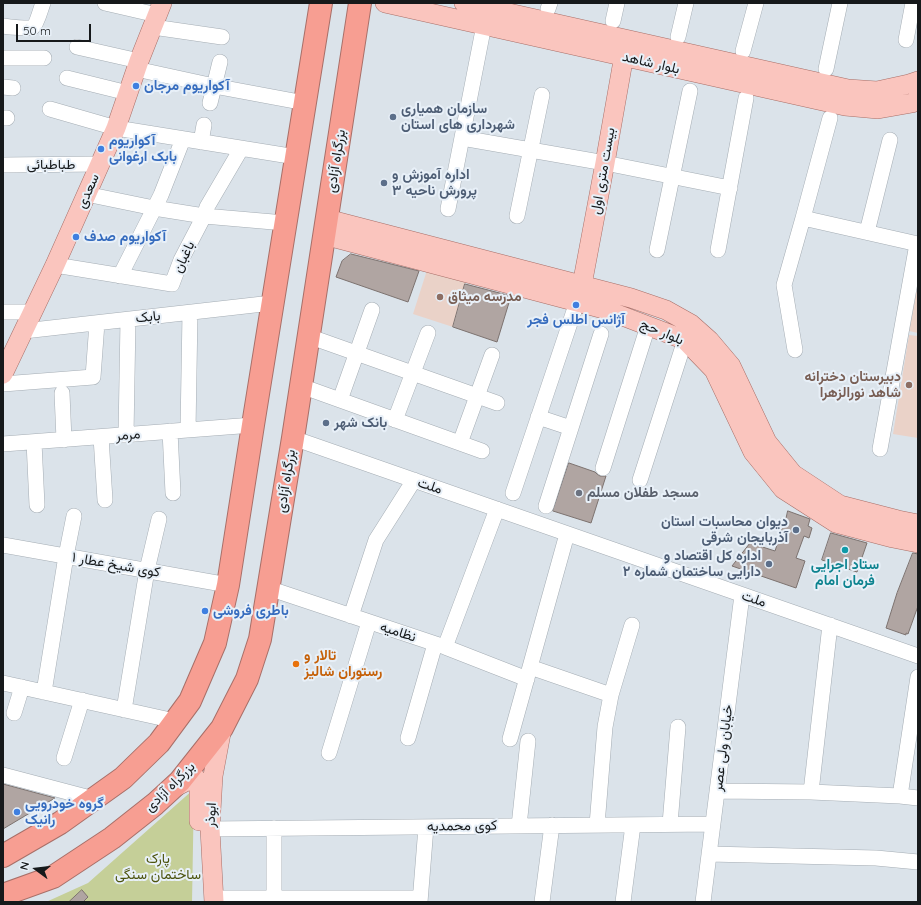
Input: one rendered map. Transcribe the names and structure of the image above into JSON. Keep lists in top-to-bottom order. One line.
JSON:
{"streets":{"highway":["بزرگراه آزادی"],"main road":["بلوار شاهد","بیست متری اول","سعدی","بلوار حج","ابوذر"],"street":["طباطبائی","باغبان","بابک","مرمر","ملت","کوی شیخ عطار ۱","نظامیه","خیابان ولی عصر","کوی محمدیه"]},"crossings":[["بلوار شاهد","بیست متری اول"],["بزرگراه آزادی","بلوار حج"],["بزرگراه آزادی","ملت"],["بزرگراه آزادی","نظامیه"],["بزرگراه آزادی","ابوذر"],["طباطبائی","سعدی"],["بیست متری اول","بلوار حج"],["سعدی","باغبان"],["سعدی","بابک"],["ملت","خیابان ولی عصر"],["خیابان ولی عصر","کوی محمدیه"],["ابوذر","کوی محمدیه"]],"parks":["پارک ساختمان سنگی"],"places":["آکواریوم مرجان","سازمان همیاری شهرداری های استان","آکواریوم بابک ارغوانی","اداره آموزش و پرورش ناحیه ۳","آکواریوم صدف","مدرسه میثاق","آژانس اطلس فجر","دبیرستان دخترانه شاهد نورالزهرا","بانک شهر","مسجد طفلان مسلم","دیوان محاسبات استان آذربایجان شرقی","ستاد اجرایی فرمان امام","اداره کل اقتصاد و دارایی ساختمان شماره ۲","باطری فروشی","تالار و رستوران شالیز","گروه خودرویی رانیک"],"scale_bar":"50 m","north":"left"}
